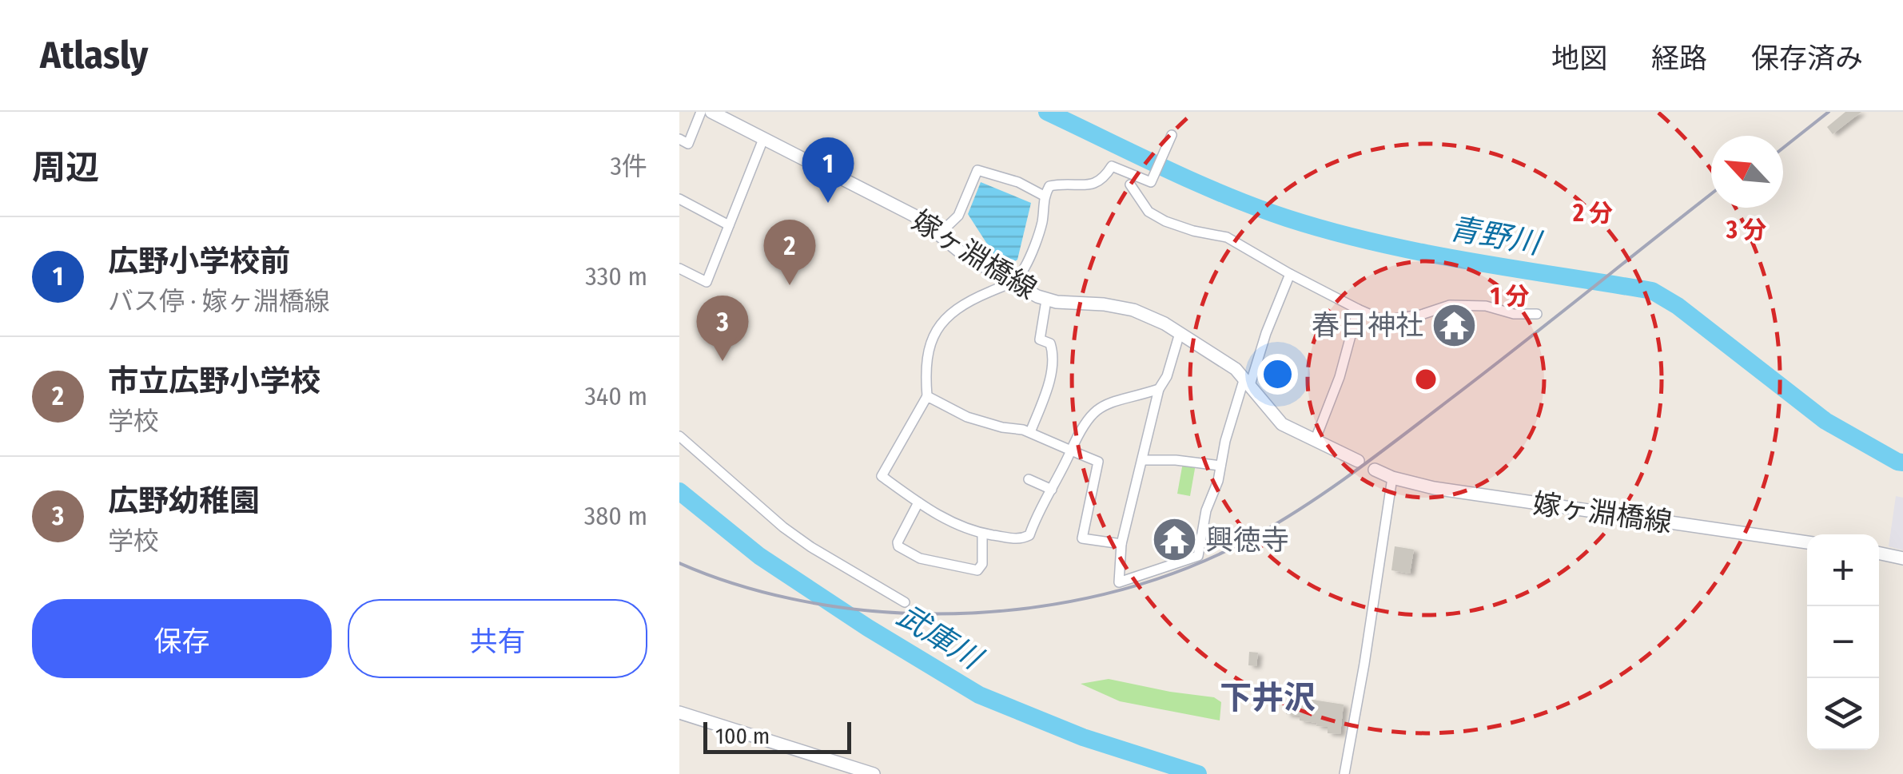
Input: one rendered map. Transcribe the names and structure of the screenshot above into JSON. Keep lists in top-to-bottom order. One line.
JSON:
{"streets":{"street":["嫁ヶ淵橋線"]},"districts":["下井沢"],"water":["青野川","武庫川"],"places":{"temple":["春日神社","興徳寺"]},"scale_bar":"100 m","north":"top left","page":{"header":"Atlasly","nav":["地図","経路","保存済み"],"heading":["周辺","3件"],"pins":["1","2","3"],"list":[{"mark":"1","name":"広野小学校前","note":"バス停 · 嫁ヶ淵橋線","value":"330 m"},{"mark":"2","name":"市立広野小学校","note":"学校","value":"340 m"},{"mark":"3","name":"広野幼稚園","note":"学校","value":"380 m"}],"map_buttons":["+","−"],"buttons":["保存","共有"],"scale":"100 m"},"rings":["2 分","3 分","1 分"]}
